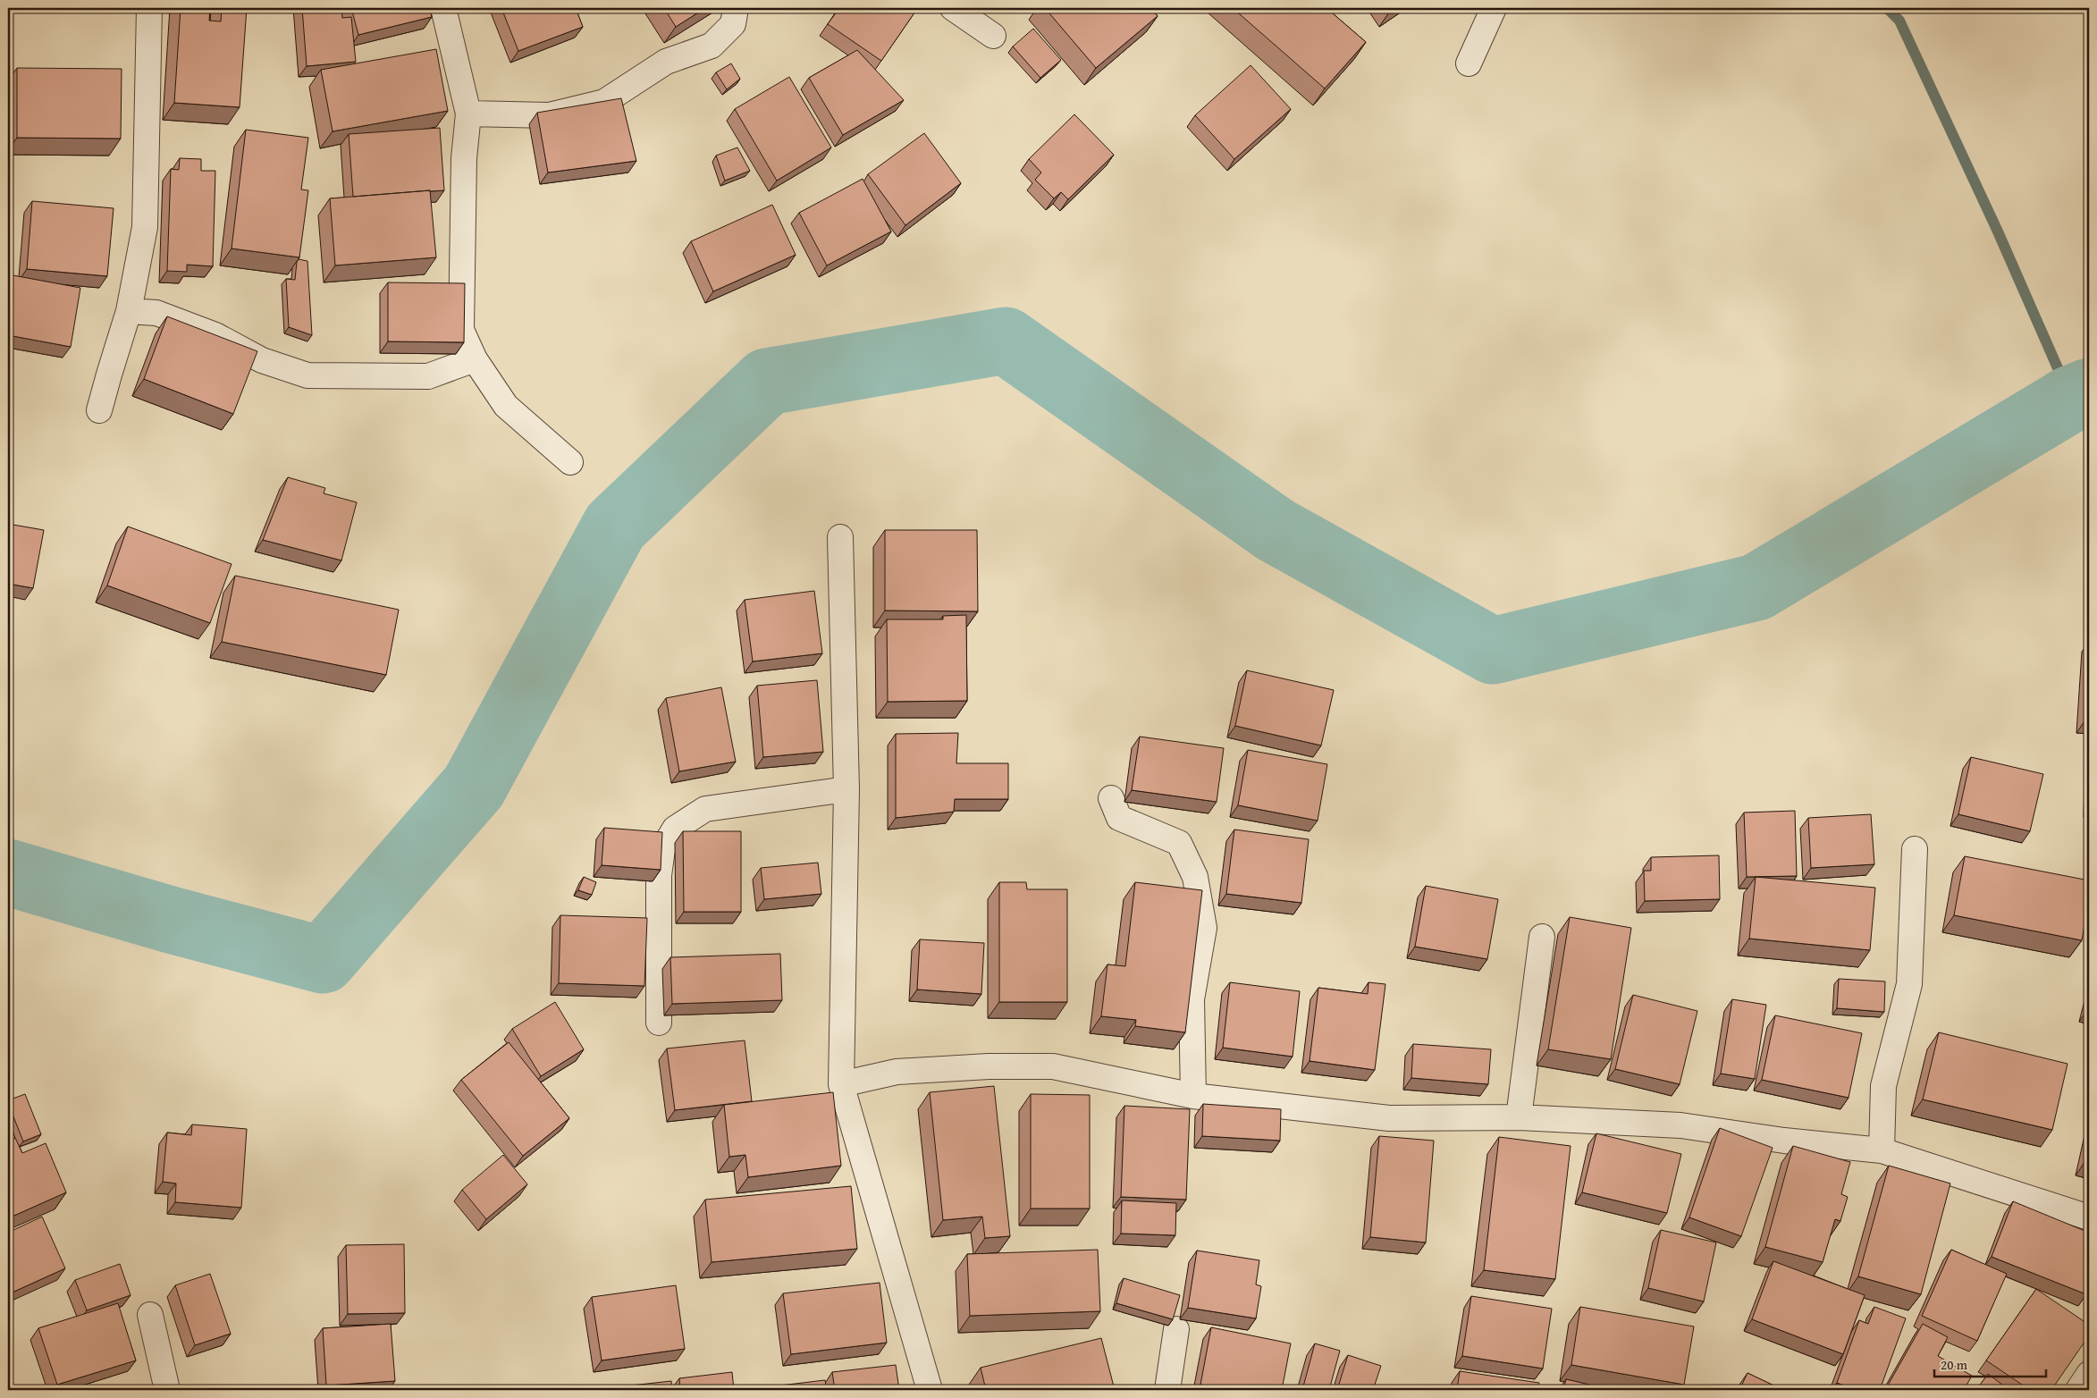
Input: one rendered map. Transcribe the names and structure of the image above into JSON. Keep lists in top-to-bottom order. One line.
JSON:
{"scale_bar":"20 m"}
